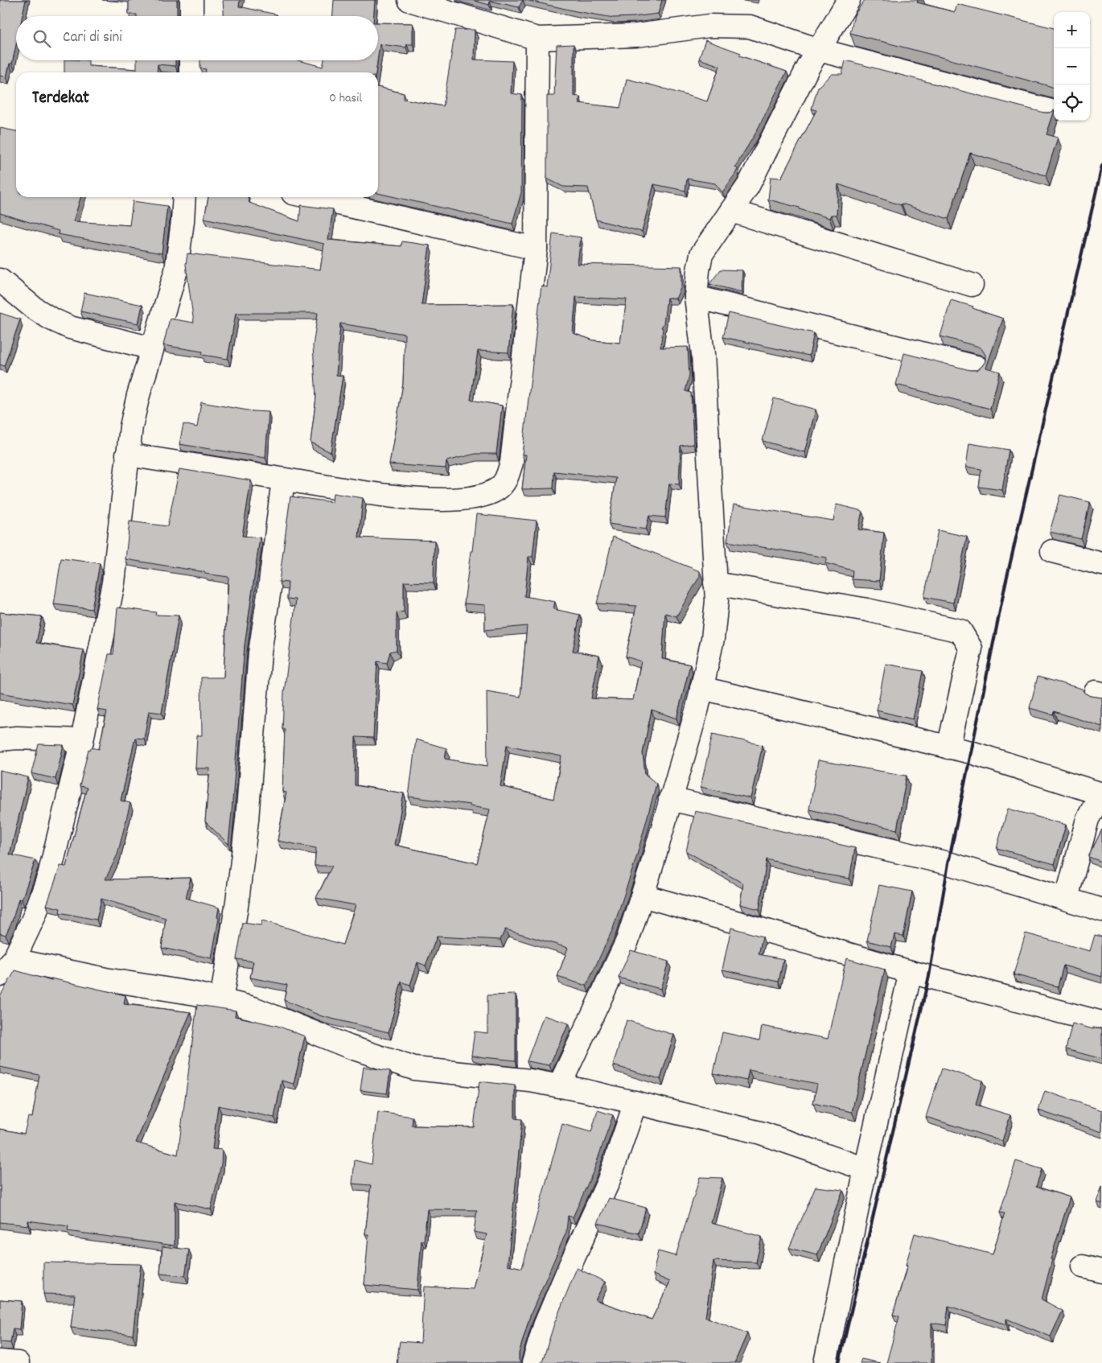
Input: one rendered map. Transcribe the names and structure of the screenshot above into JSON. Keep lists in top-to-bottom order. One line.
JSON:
{"page":{"map_buttons":["+","−"],"search":"Cari di sini","heading":["Terdekat","0 hasil"]}}
